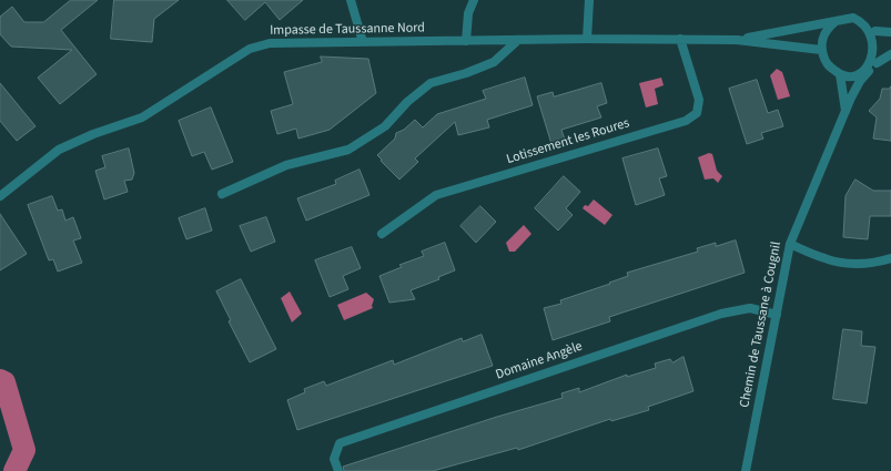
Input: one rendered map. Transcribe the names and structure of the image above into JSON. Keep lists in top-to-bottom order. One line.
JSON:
{"streets":{"street":["Impasse de Taussanne Nord","Lotissement les Roures","Chemin de Taussane à Cougnil","Domaine Angèle"]},"crossings":[["Impasse de Taussanne Nord","Lotissement les Roures"],["Impasse de Taussanne Nord","Chemin de Taussane à Cougnil"],["Chemin de Taussane à Cougnil","Domaine Angèle"]]}
